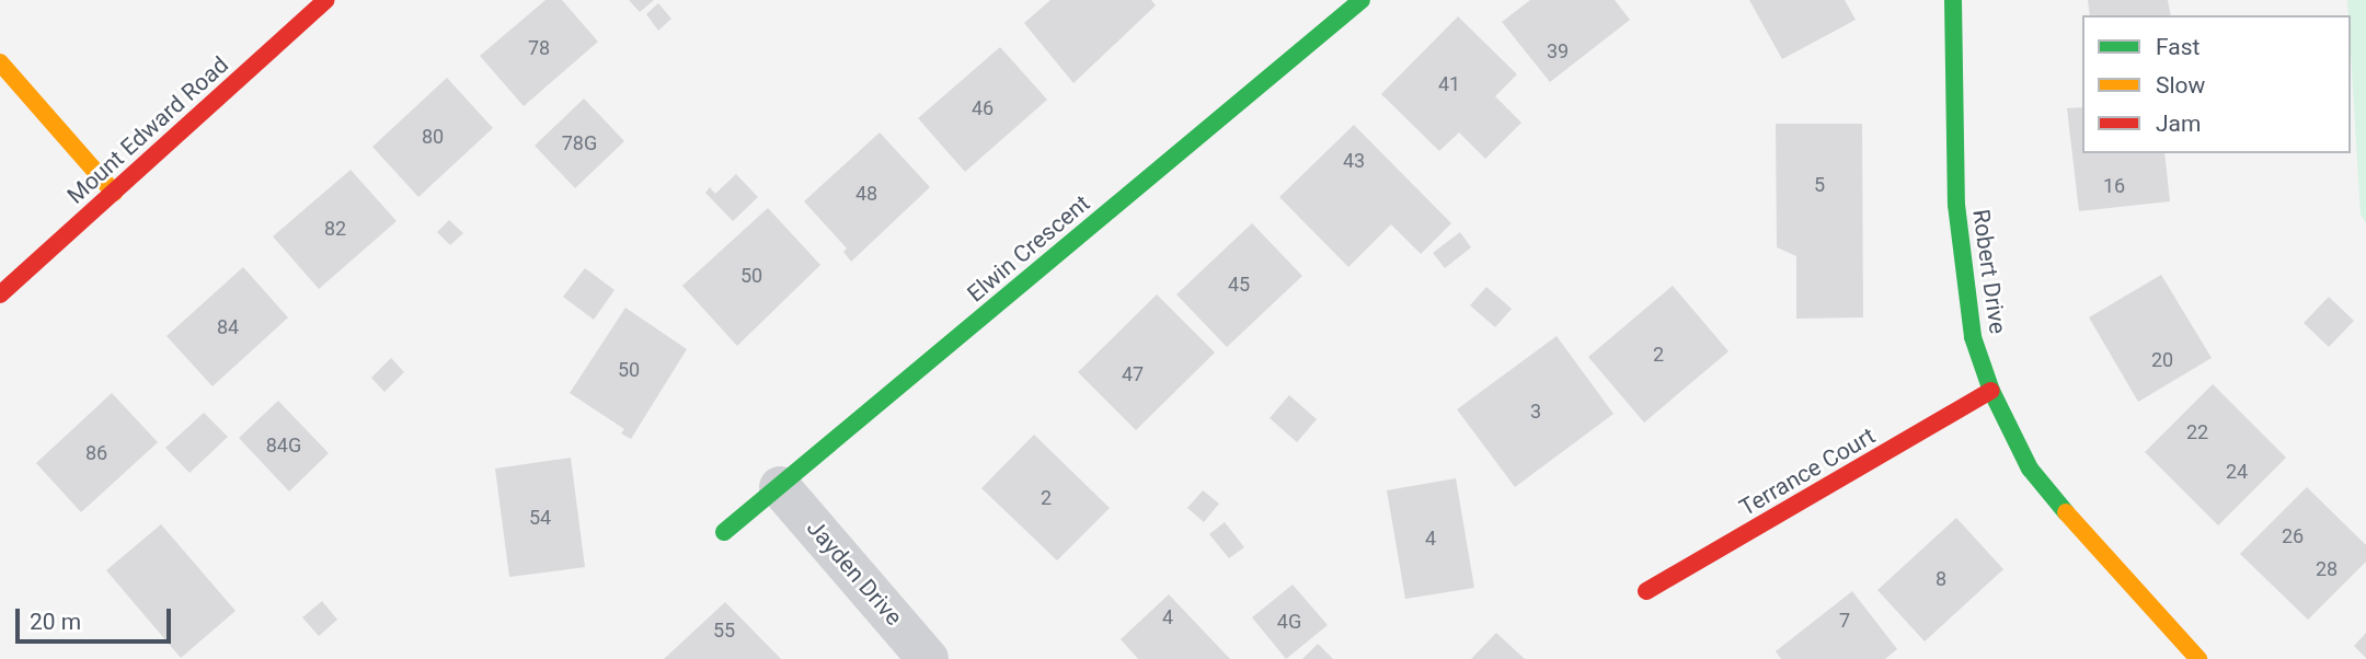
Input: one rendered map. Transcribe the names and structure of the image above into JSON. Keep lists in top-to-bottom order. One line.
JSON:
{"streets":{"street":["Mount Edward Road","Elwin Crescent","Robert Drive","Terrance Court","Jayden Drive"]},"crossings":[["Elwin Crescent","Jayden Drive"],["Robert Drive","Terrance Court"]],"house_numbers":["78","39","41","46","80","78G","43","5","16","48","82","50","45","84","2","20","50","47","3","22","84G","86","24","2","54","26","4","28","8","4","7","4G","55"],"legend":["Fast","Slow","Jam"],"scale_bar":"20 m"}
